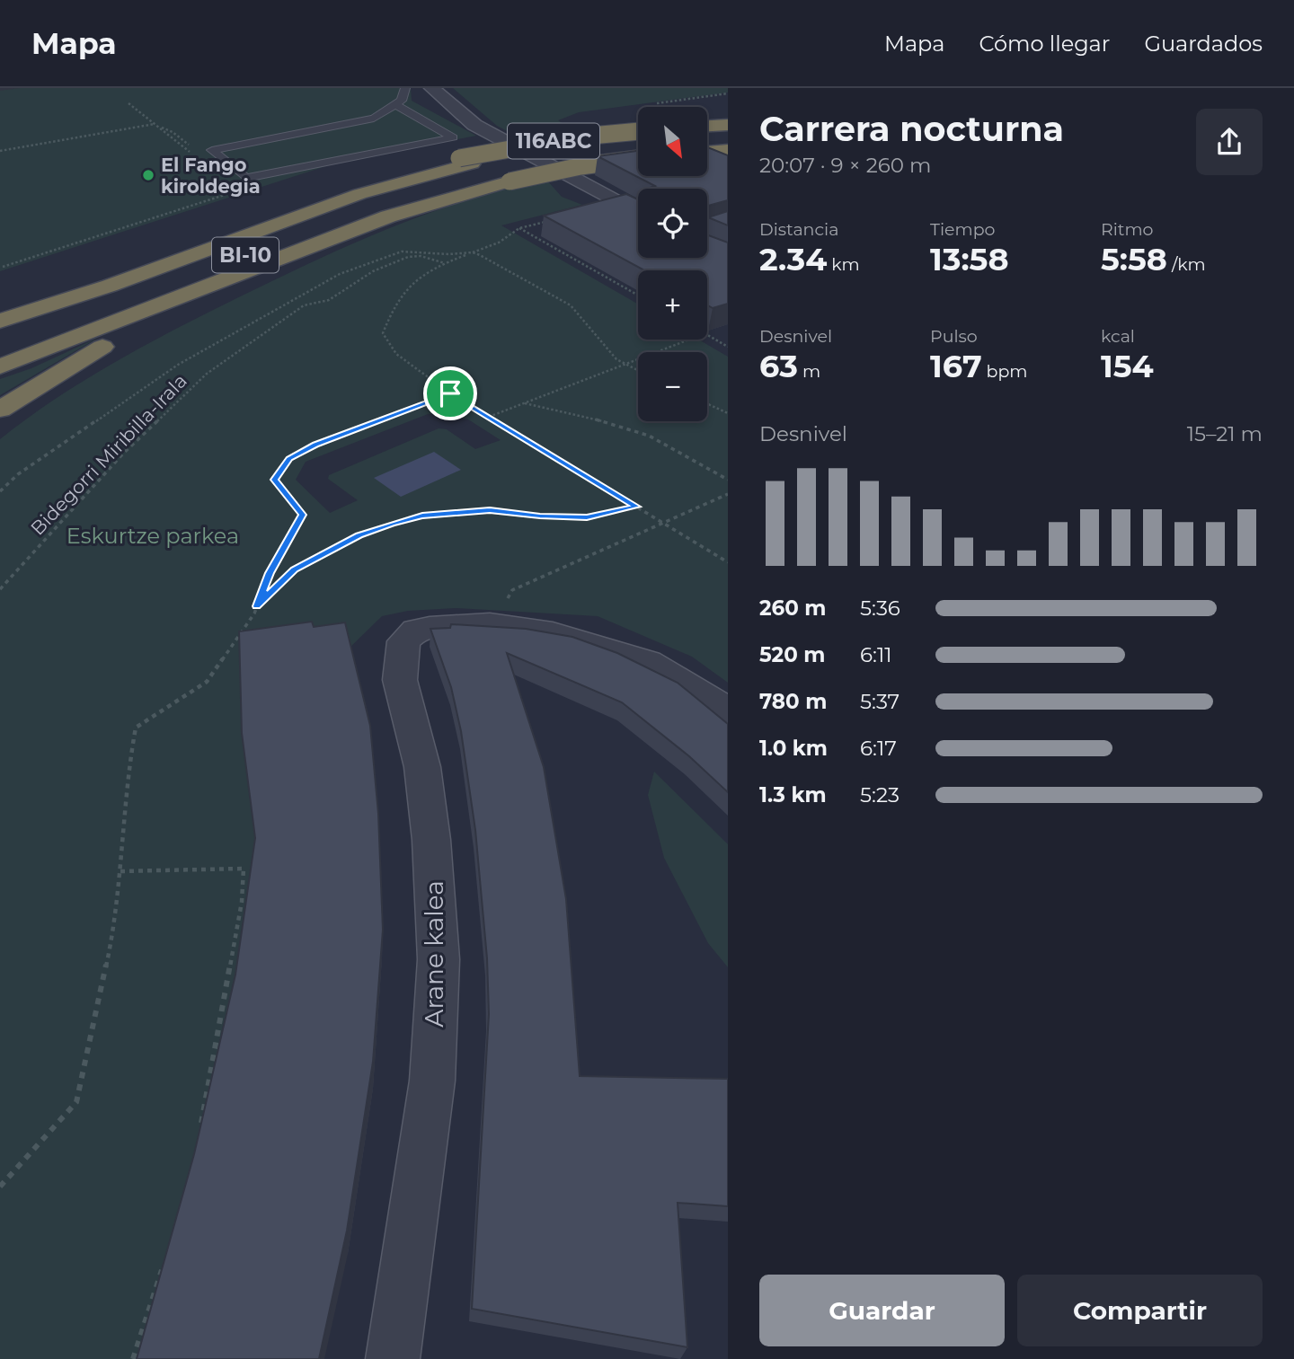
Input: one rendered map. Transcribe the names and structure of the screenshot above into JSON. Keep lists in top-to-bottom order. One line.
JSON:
{"streets":{"highway":["116ABC","BI-10"],"street":["Arane kalea"],"path":["Bidegorri Miribilla-Irala"]},"crossings":[["116ABC","BI-10"]],"parks":["Eskurtze parkea"],"places":["El Fango kiroldegia"],"north":"bottom right","page":{"header":"Mapa","nav":["Mapa","Cómo llegar","Guardados"],"heading":["Carrera nocturna","20:07 · 9 × 260 m"],"map_buttons":["+","−"],"stats":[["Distancia","2.34 km"],["Tiempo","13:58"],["Ritmo","5:58 /km"],["Desnivel","63 m"],["Pulso","167 bpm"],["kcal","154"]],"chart":["Desnivel","15–21 m"],"list":[{"name":"260 m","note":"5:36"},{"name":"520 m","note":"6:11"},{"name":"780 m","note":"5:37"},{"name":"1.0 km","note":"6:17"},{"name":"1.3 km","note":"5:23"}],"buttons":["Guardar","Compartir"]}}
